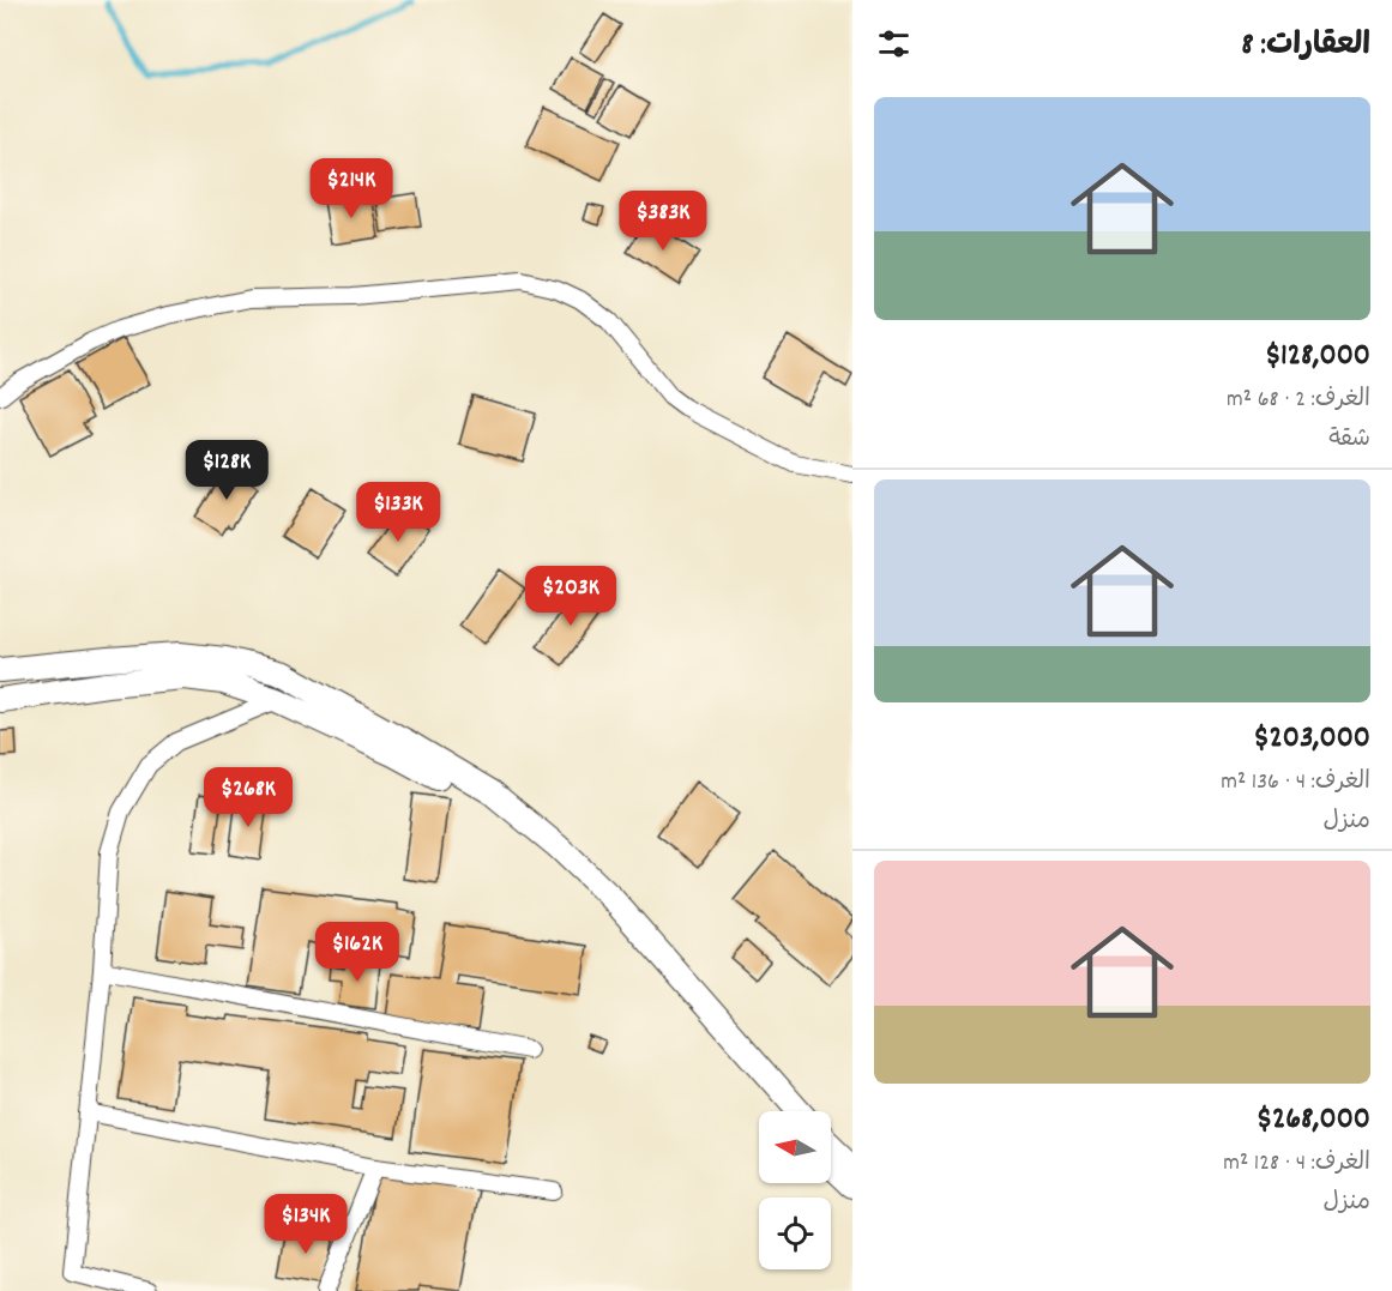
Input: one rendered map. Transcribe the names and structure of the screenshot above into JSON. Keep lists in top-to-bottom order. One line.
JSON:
{"north":"left","page":{"heading":"العقارات: 8","list":[{"name":"$128,000","note":"الغرف: 2 · 68 m² · شقة"},{"name":"$203,000","note":"الغرف: 4 · 136 m² · منزل"},{"name":"$268,000","note":"الغرف: 4 · 128 m² · منزل"}],"price":["$214K","$383K","$128K","$133K","$203K","$268K","$162K","$134K"]}}
